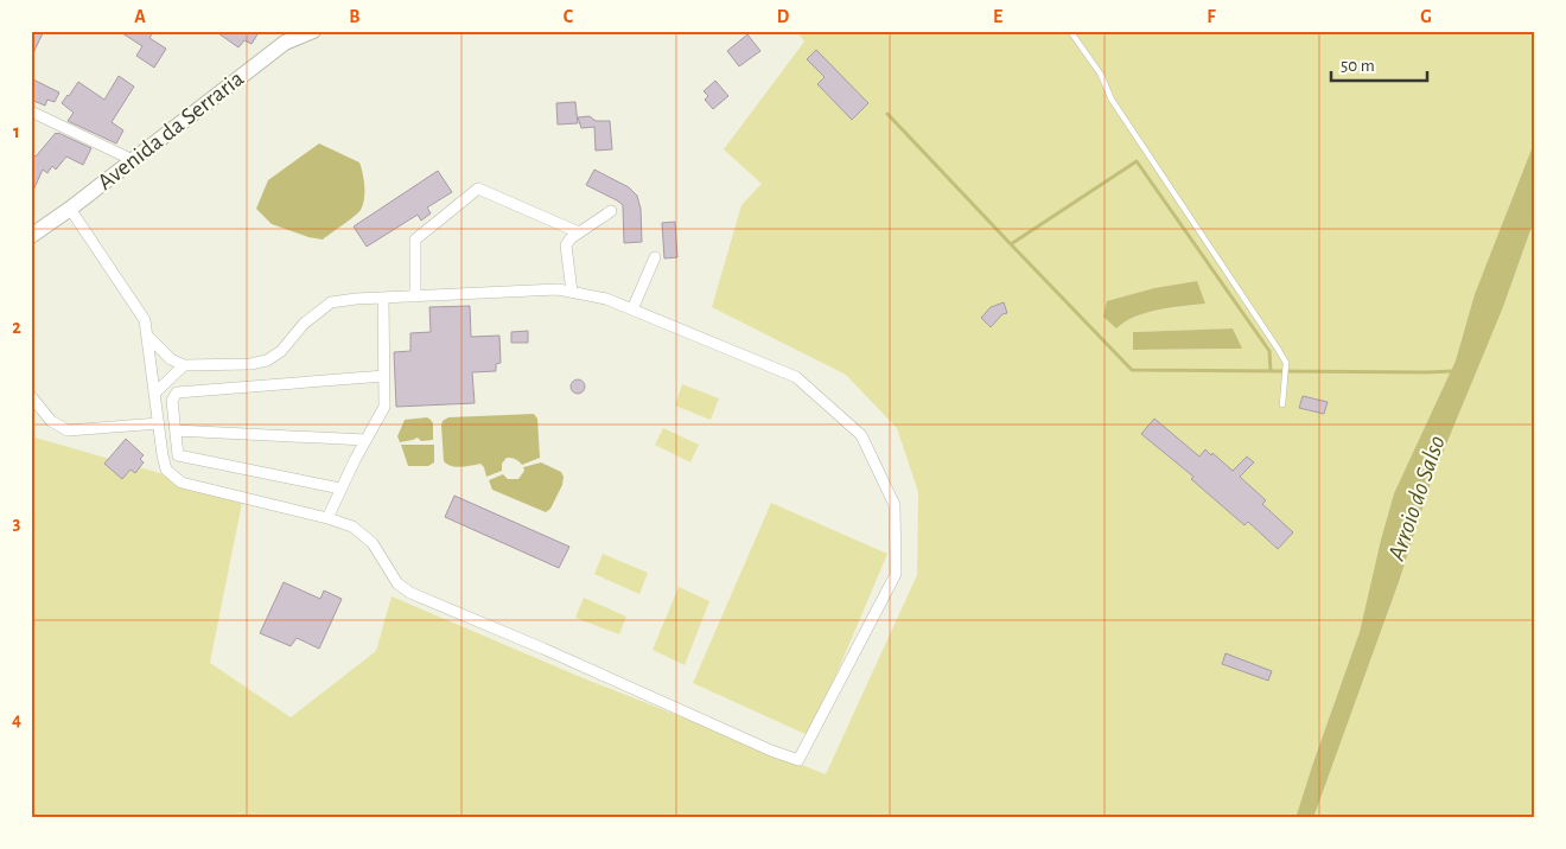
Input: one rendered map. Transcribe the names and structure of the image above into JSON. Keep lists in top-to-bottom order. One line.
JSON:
{"streets":{"main road":["Avenida da Serraria"]},"water":["Arroio do Salso"],"scale_bar":"50 m","grid":{"columns":["A","B","C","D","E","F","G"],"rows":["1","2","3","4"]}}
